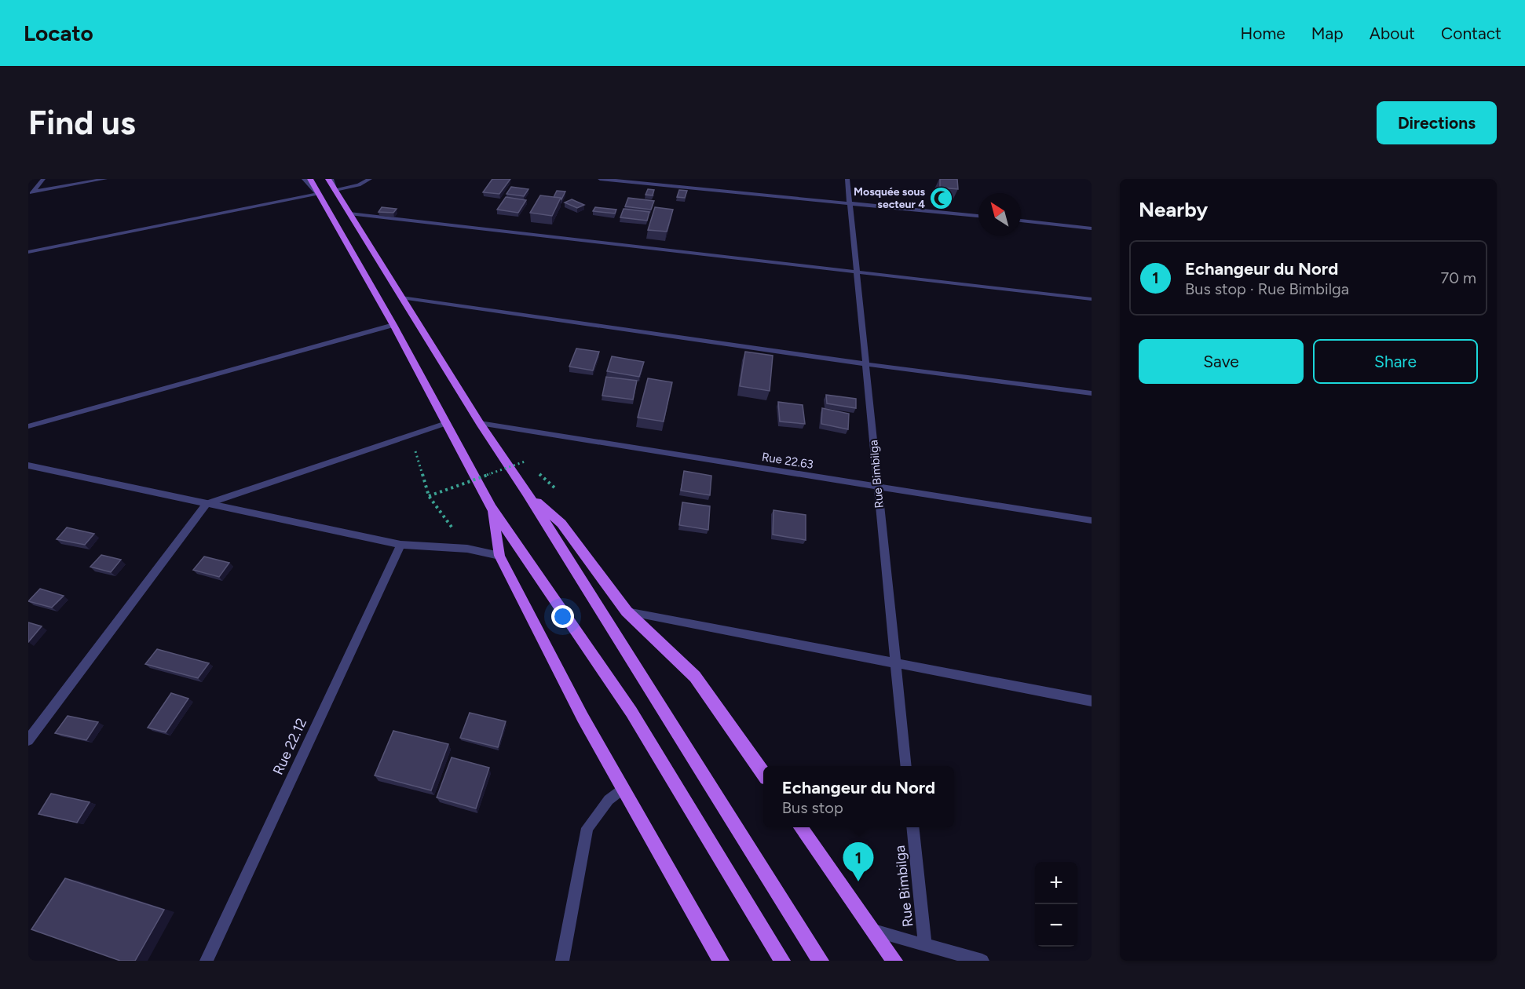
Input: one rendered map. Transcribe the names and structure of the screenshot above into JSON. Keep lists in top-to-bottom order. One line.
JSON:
{"streets":{"street":["Rue 22.63","Rue Bimbilga","Rue 22.12"]},"crossings":[["Rue 22.63","Rue Bimbilga"]],"places":{"mosque":["Mosquée sous secteur 4"]},"north":"top left","page":{"header":"Locato","nav":["Home","Map","About","Contact"],"buttons":["Directions",["Save","Share"]],"title":"Find us","heading":"Nearby","list":[{"mark":"1","name":"Echangeur du Nord","note":"Bus stop · Rue Bimbilga","value":"70 m"}],"popup":["Echangeur du Nord","Bus stop"],"pins":"1","map_buttons":["+","−"]}}
